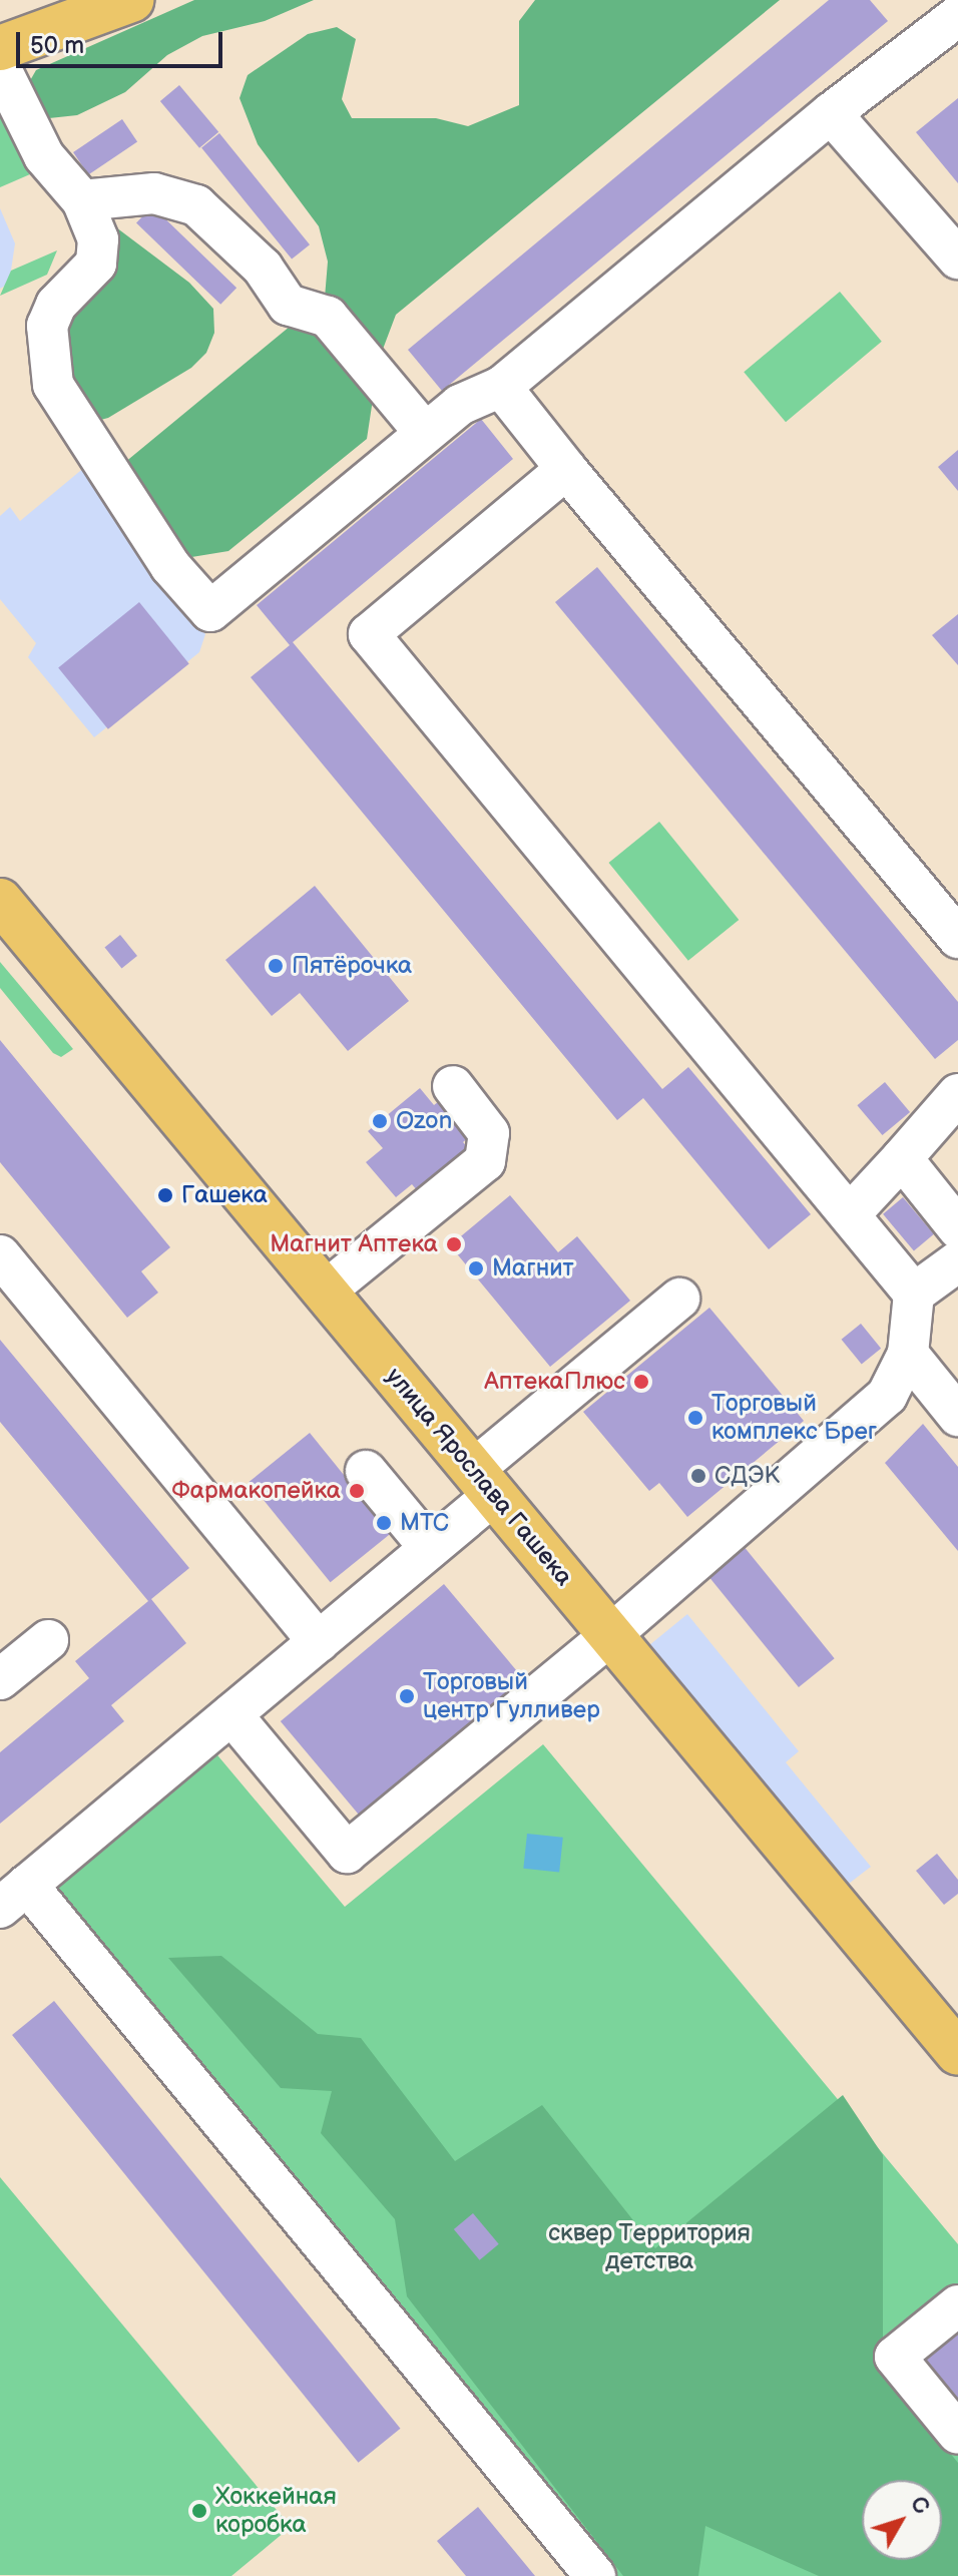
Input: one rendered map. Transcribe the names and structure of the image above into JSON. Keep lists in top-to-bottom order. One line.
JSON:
{"streets":{"main road":["улица Ярослава Гашека"]},"parks":["сквер Территория детства"],"places":["Пятёрочка","Ozon","Гашека","Магнит Аптека","Магнит","АптекаПлюс","Торговый комплекс Брег","СДЭК","Фармакопейка","МТС","Торговый центр Гулливер","Хоккейная коробка"],"scale_bar":"50 m","north":"top right"}
